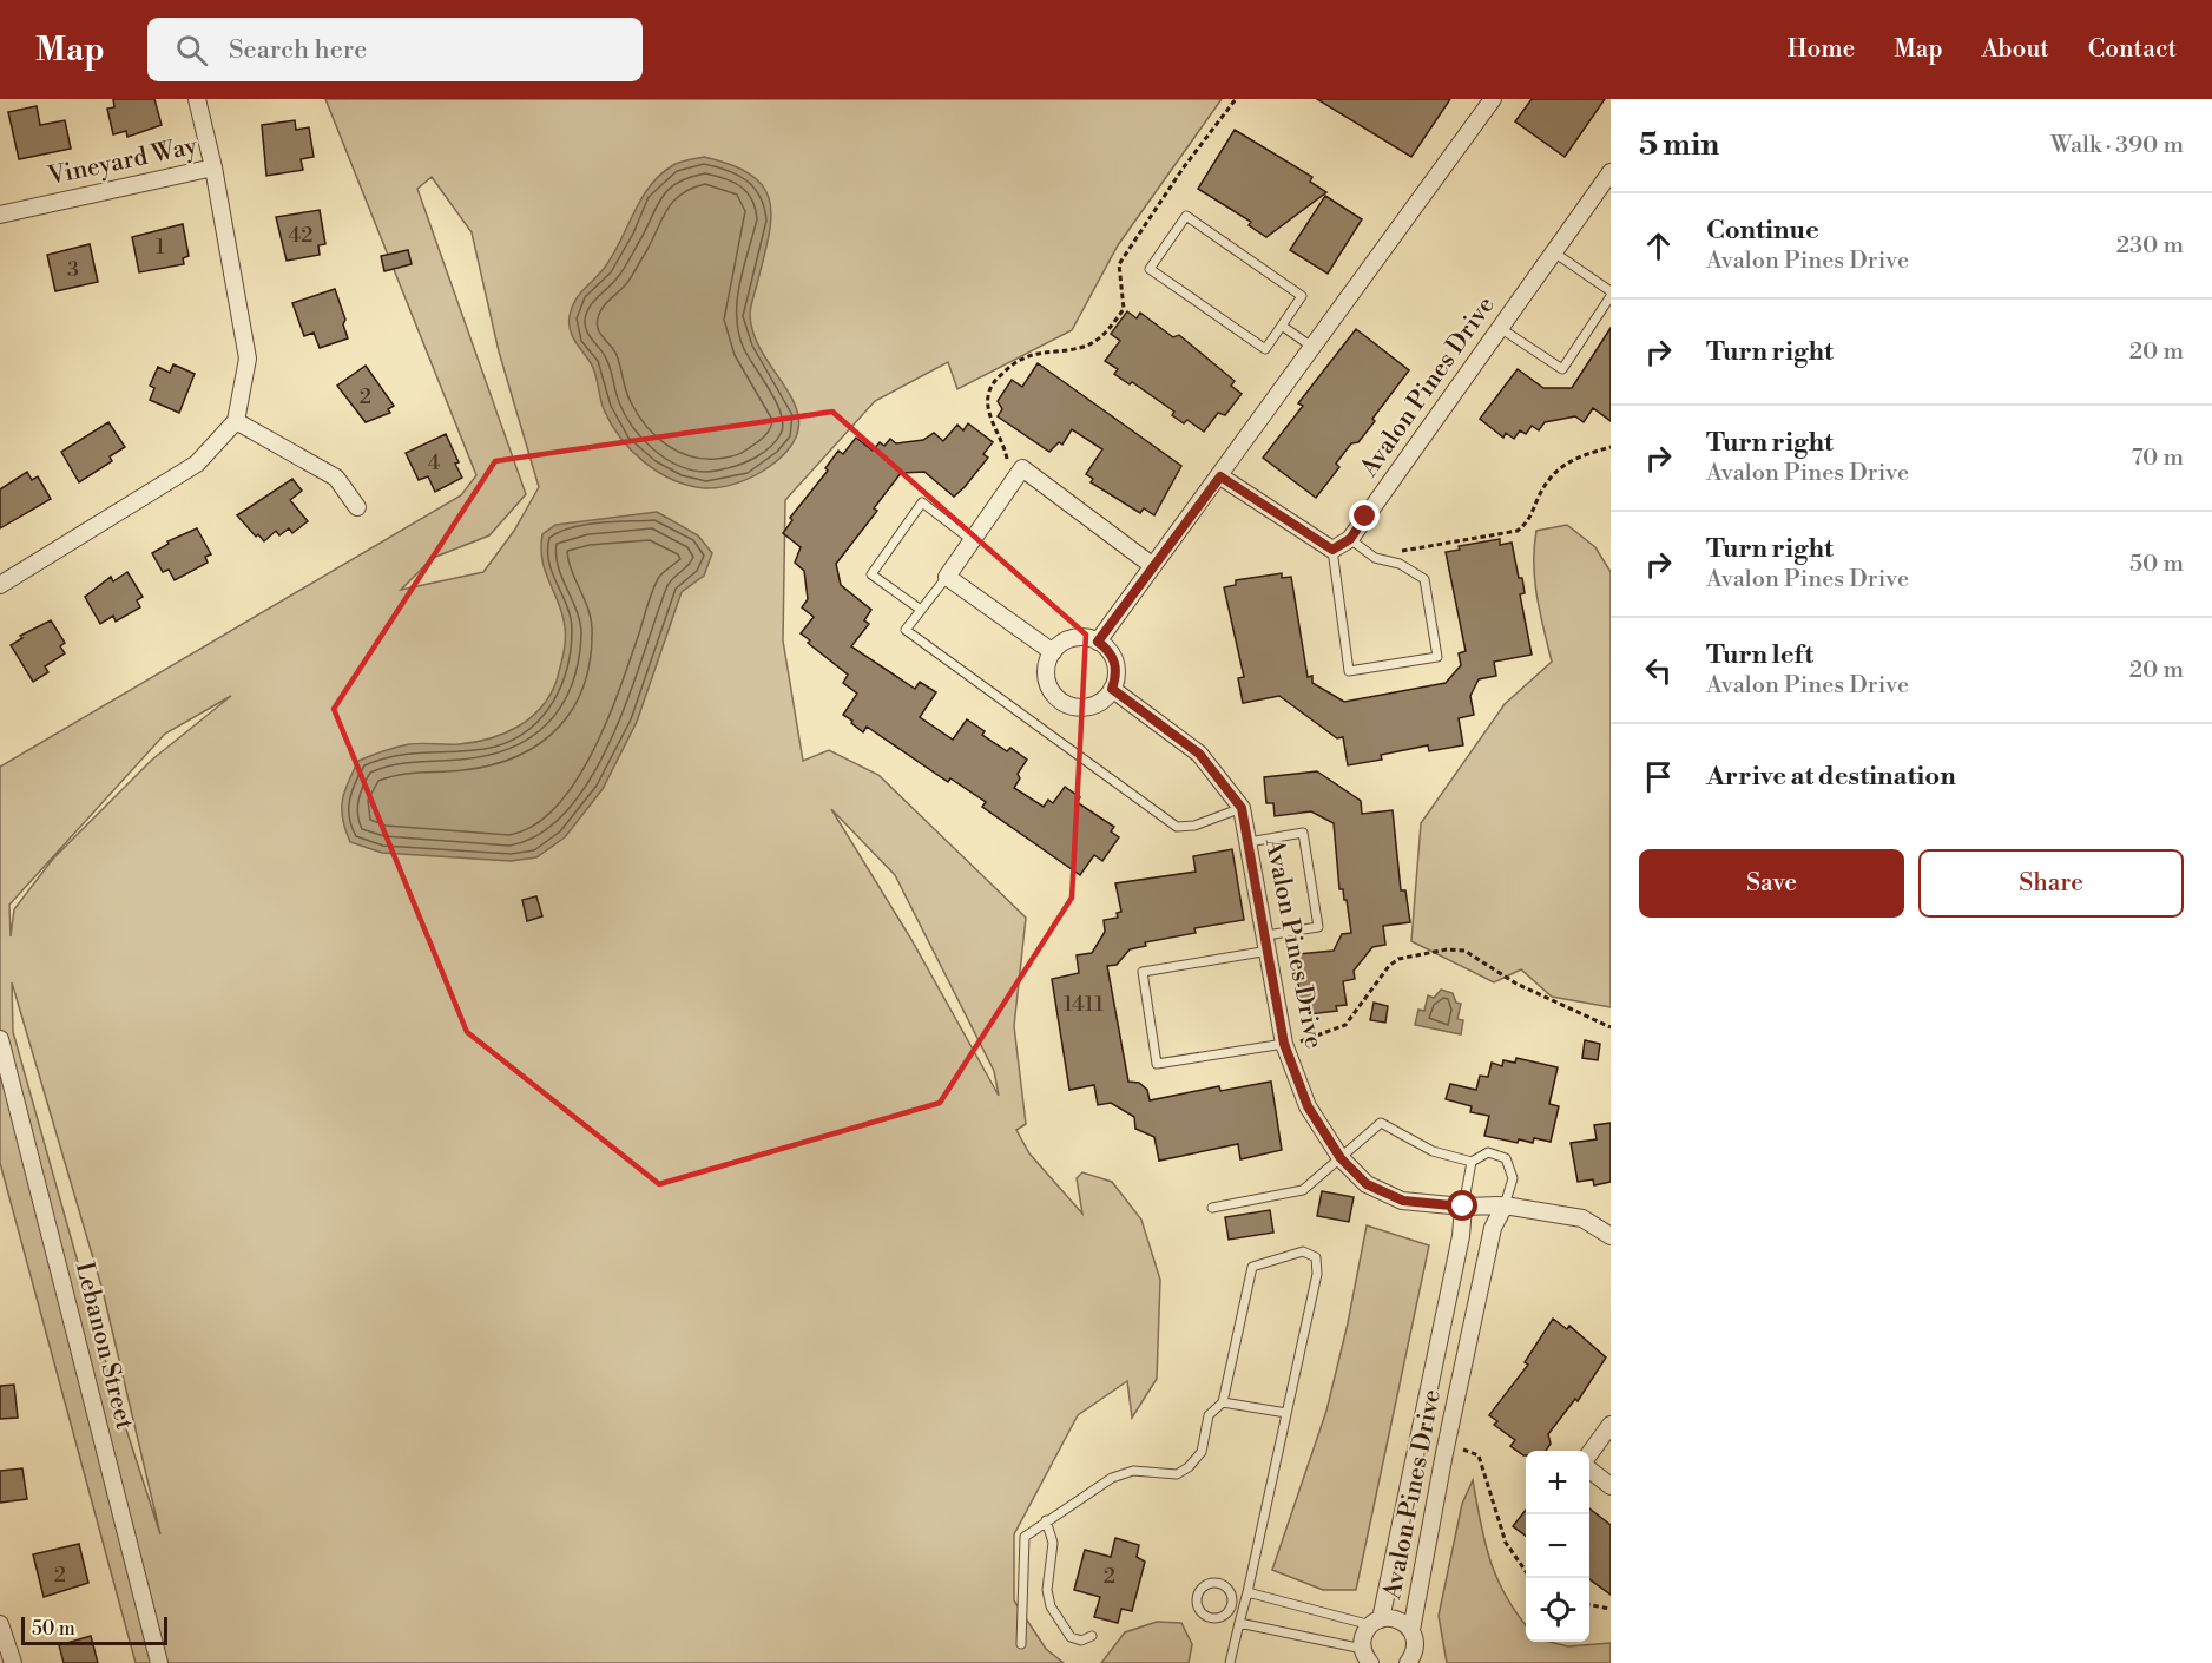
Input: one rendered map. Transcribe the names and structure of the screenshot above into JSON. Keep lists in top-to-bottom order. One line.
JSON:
{"streets":{"street":["Vineyard Way","Avalon Pines Drive","Lebanon Street"]},"house_numbers":["42","1","3","2","4","1411","2","2"],"scale_bar":"50 m","page":{"header":"Map","search":"Search here","nav":["Home","Map","About","Contact"],"heading":["5 min","Walk · 390 m"],"list":[["Continue","Avalon Pines Drive","230 m"],["Turn right","20 m"],["Turn right","Avalon Pines Drive","70 m"],["Turn right","Avalon Pines Drive","50 m"],["Turn left","Avalon Pines Drive","20 m"],"Arrive at destination"],"buttons":["Save","Share"],"map_buttons":["+","−"],"scale":"50 m"}}
